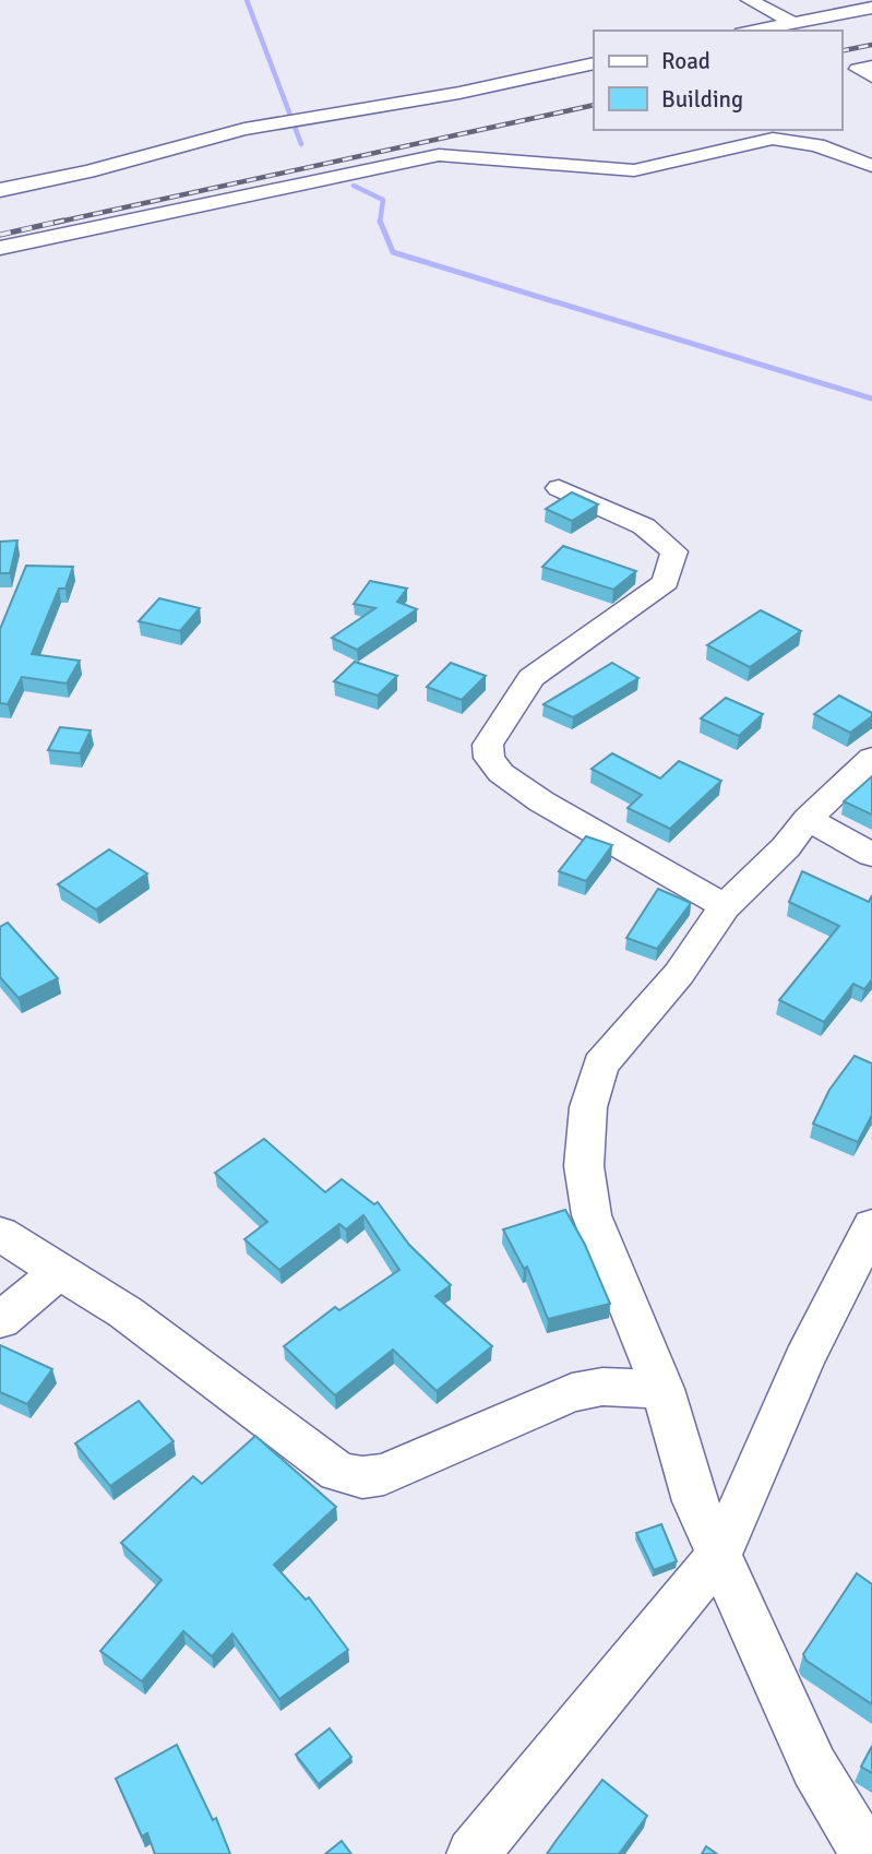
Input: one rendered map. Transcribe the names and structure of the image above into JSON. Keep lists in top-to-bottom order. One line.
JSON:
{"legend":["Road","Building"]}
